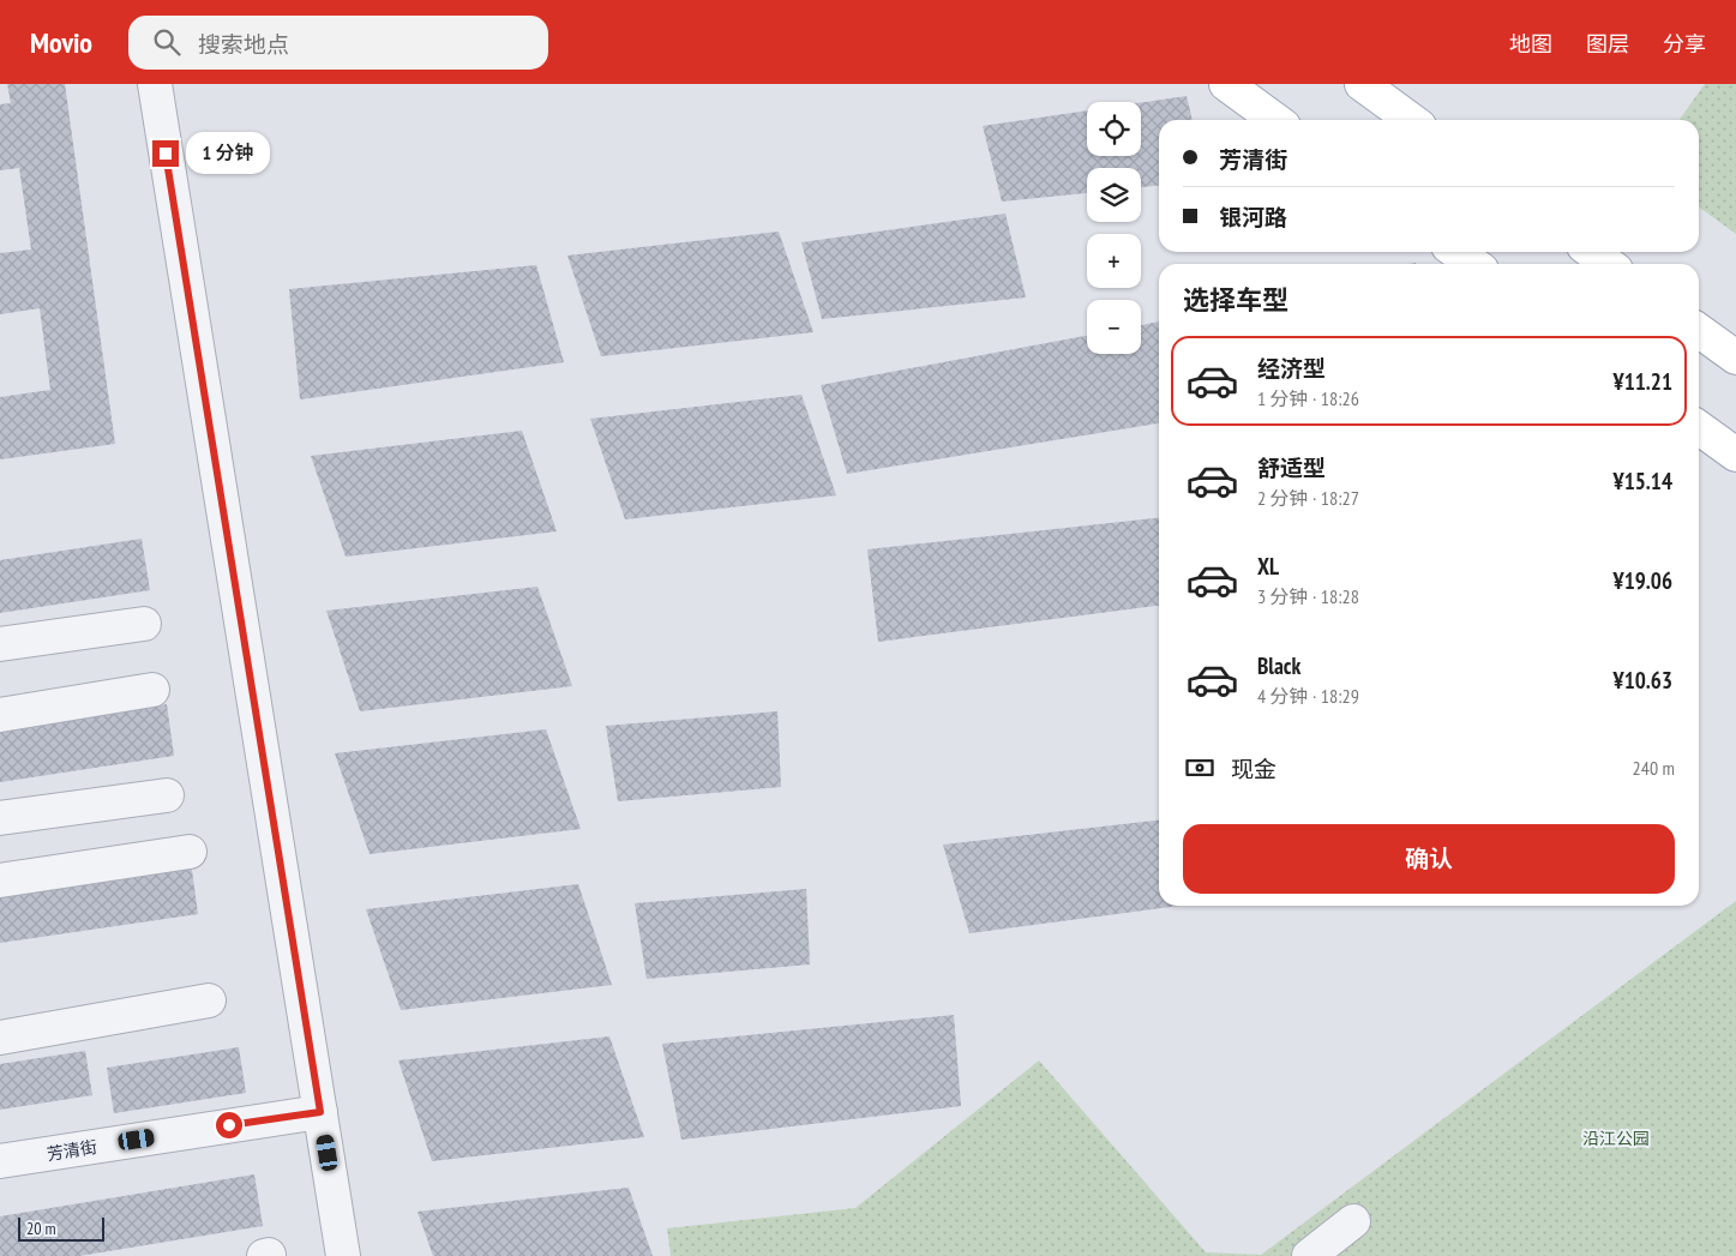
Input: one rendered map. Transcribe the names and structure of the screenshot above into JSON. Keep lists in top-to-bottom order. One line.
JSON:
{"streets":{"street":["芳清街"]},"parks":["沿江公园"],"scale_bar":"20 m","page":{"header":"Movio","search":"搜索地点","nav":["地图","图层","分享"],"map_buttons":["+","−"],"banner":["芳清街","银河路"],"bubble":"1 分钟","heading":"选择车型","list":[{"name":"经济型","note":"1 分钟 · 18:26","value":"¥11.21"},{"name":"舒适型","note":"2 分钟 · 18:27","value":"¥15.14"},{"name":"XL","note":"3 分钟 · 18:28","value":"¥19.06"},{"name":"Black","note":"4 分钟 · 18:29","value":"¥10.63"}],"pay":["现金","240 m"],"buttons":"确认","scale":"20 m"}}
